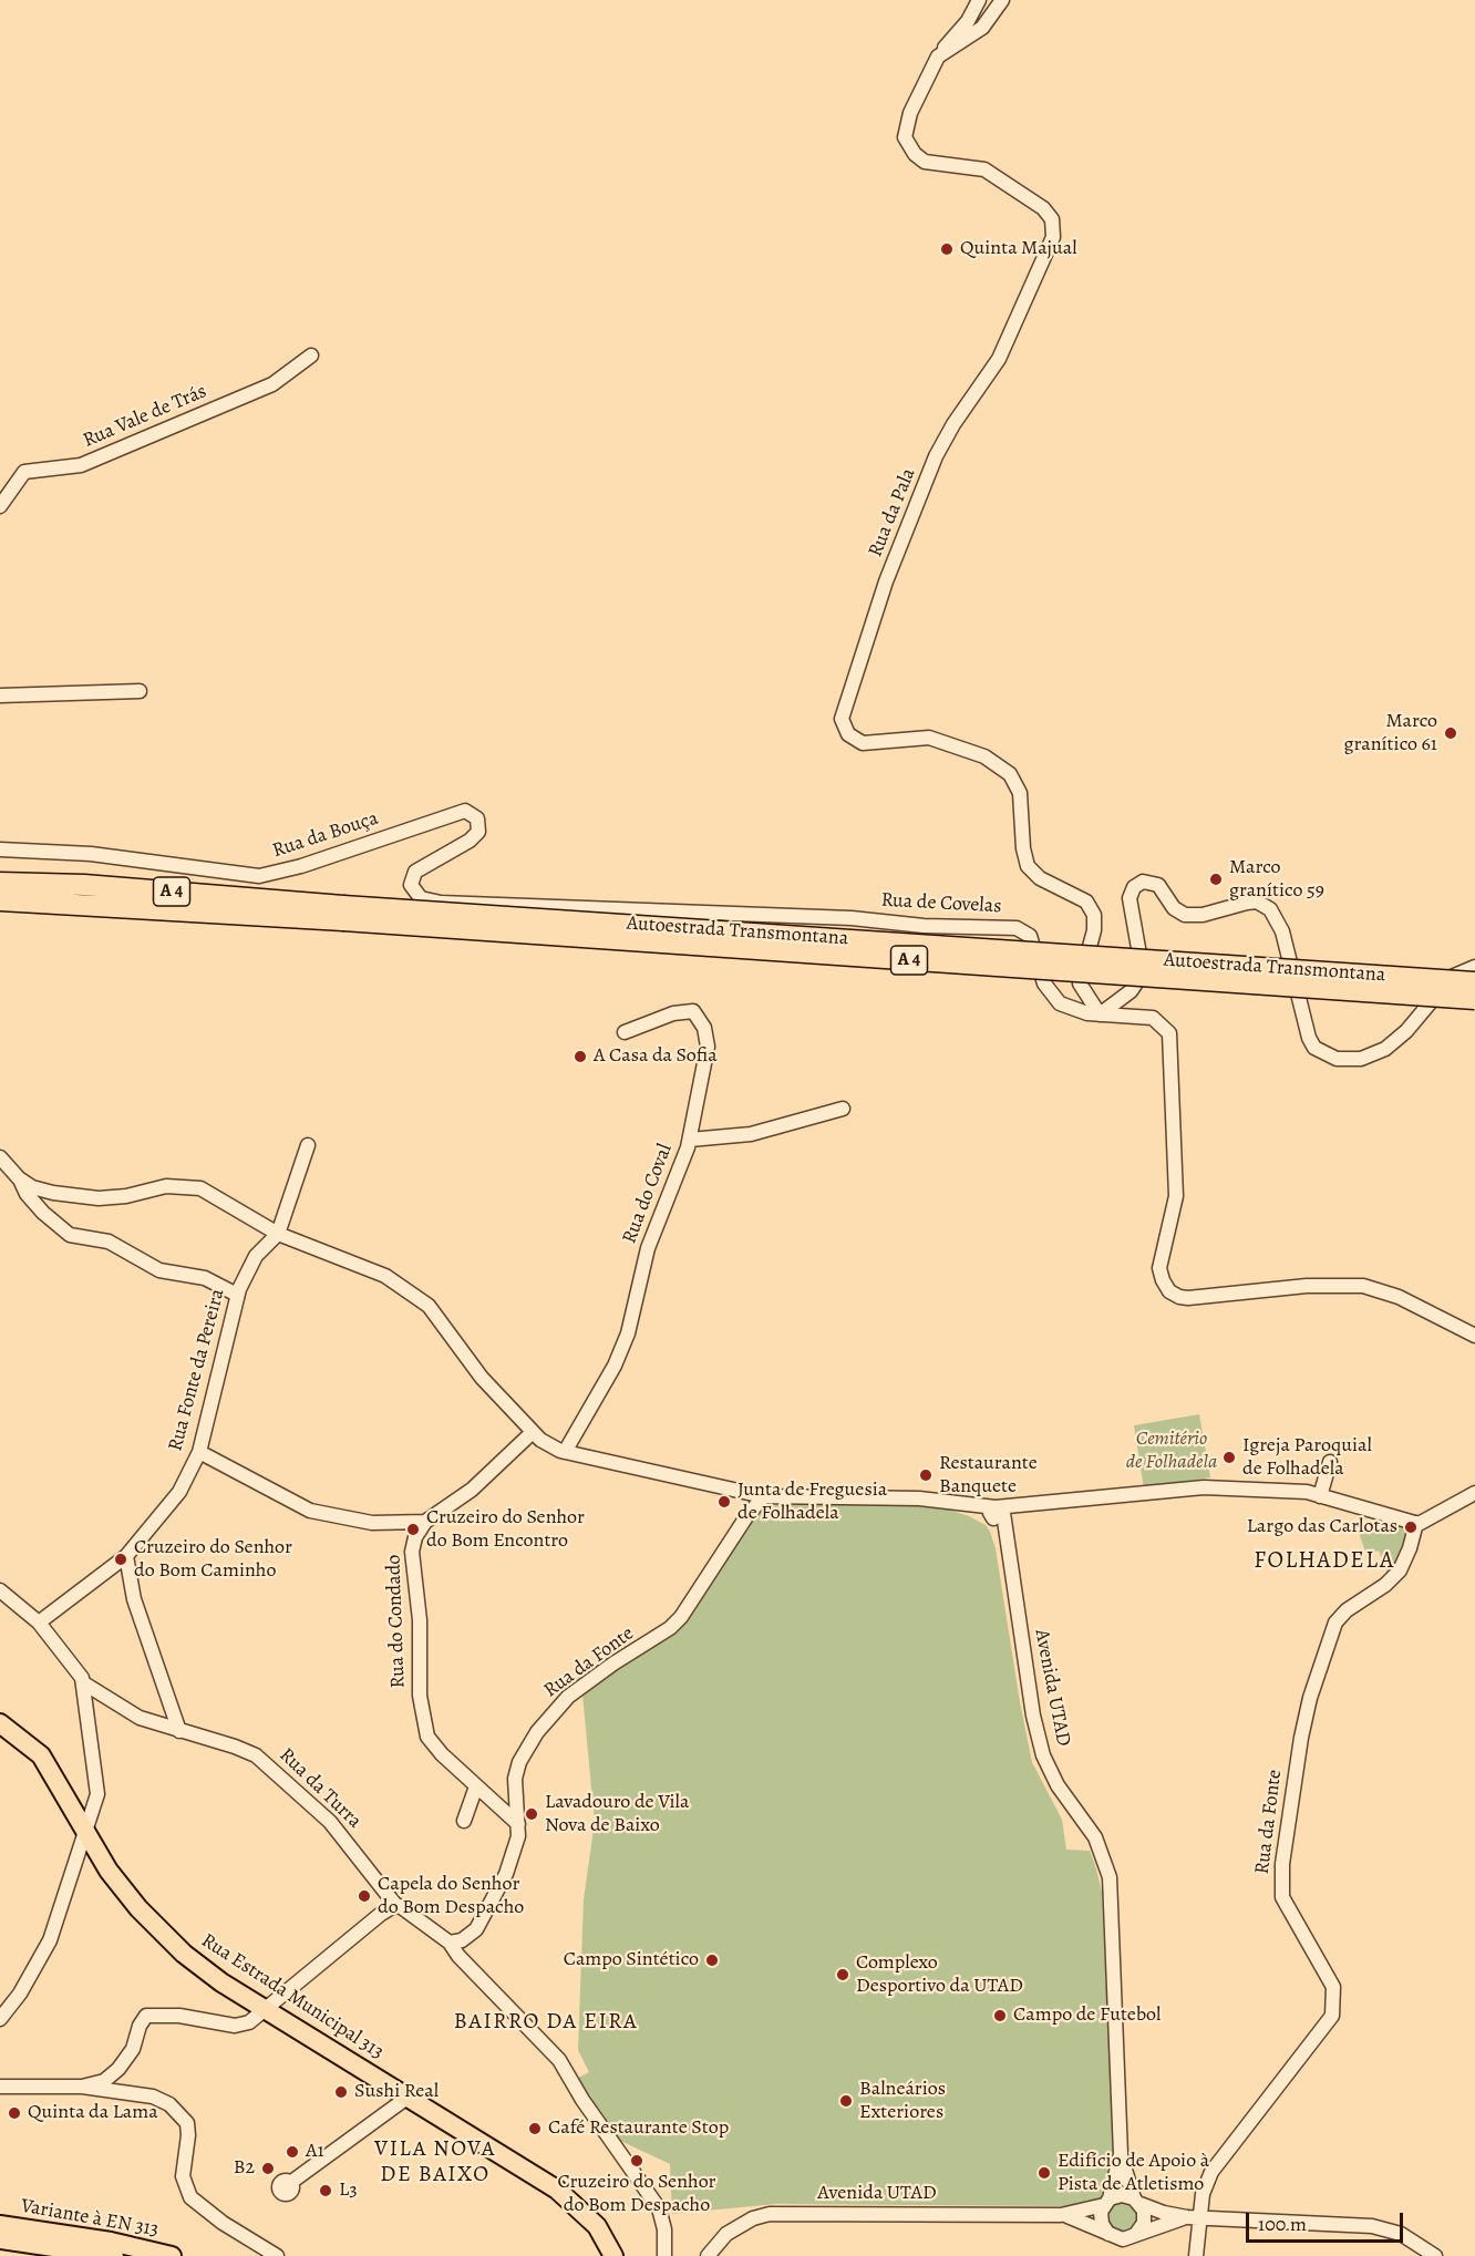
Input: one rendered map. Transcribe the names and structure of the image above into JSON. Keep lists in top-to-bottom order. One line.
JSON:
{"streets":{"highway":["A 4","Autoestrada Transmontana"],"main road":["Rua Estrada Municipal 313","Variante à EN 313"],"street":["Rua Vale de Trás","Rua da Pala","Rua da Bouça","Rua de Covelas","Rua do Coval","Rua Fonte da Pereira","Rua do Condado","Rua da Fonte","Avenida UTAD","Rua da Turra"]},"crossings":[["Rua da Pala","Rua de Covelas"],["Rua da Bouça","Rua de Covelas"],["Rua do Condado","Rua da Fonte"],["Rua da Fonte","Rua da Turra"]],"districts":["FOLHADELA","BAIRRO DA EIRA","VILA NOVA DE BAIXO"],"parks":["Cemitério de Folhadela"],"places":["Quinta Majual","Marco granítico 61","Marco granítico 59","A Casa da Sofia","Igreja Paroquial de Folhadela","Restaurante Banquete","Junta de Freguesia de Folhadela","Largo das Carlotas","Cruzeiro do Senhor do Bom Encontro","Cruzeiro do Senhor do Bom Caminho","Lavadouro de Vila Nova de Baixo","Capela do Senhor do Bom Despacho","Campo Sintético","Complexo Desportivo da UTAD","Campo de Futebol","Sushi Real","Balneários Exteriores","Quinta da Lama","Café Restaurante Stop","A1","Cruzeiro do Senhor do Bom Despacho","B2","Edifício de Apoio à Pista de Atletismo","L3"],"scale_bar":"100 m"}
